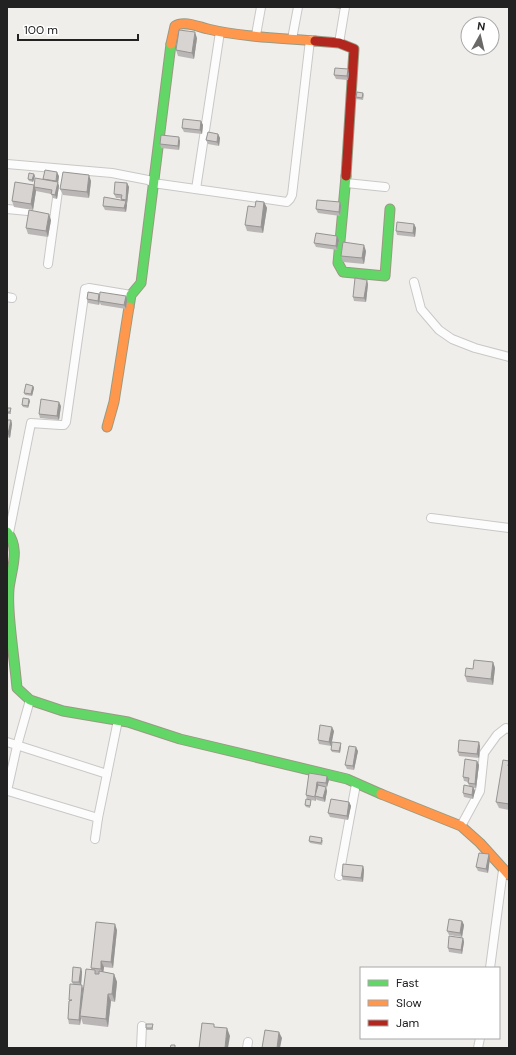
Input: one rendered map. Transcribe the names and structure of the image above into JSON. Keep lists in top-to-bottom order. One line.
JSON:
{"legend":["Fast","Slow","Jam"],"scale_bar":"100 m","north":"top"}
